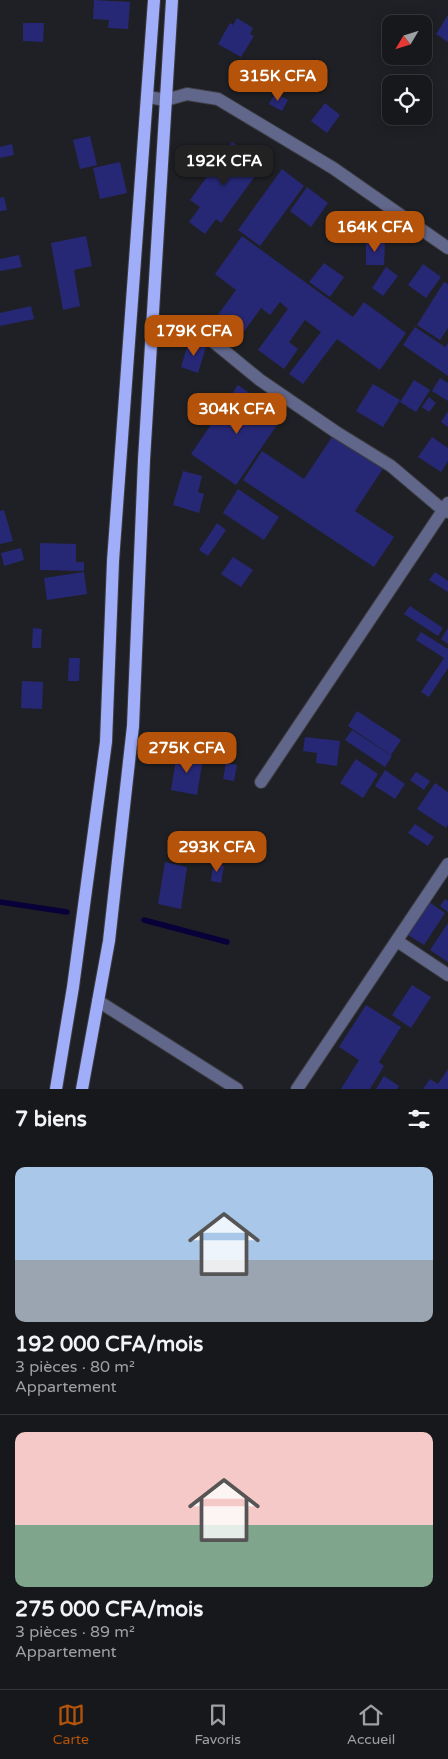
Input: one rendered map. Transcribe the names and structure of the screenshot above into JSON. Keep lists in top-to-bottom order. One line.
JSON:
{"north":"bottom left","page":{"price":["315K CFA","192K CFA","164K CFA","179K CFA","304K CFA","275K CFA","293K CFA"],"heading":"7 biens","list":[{"name":"192 000 CFA/mois","note":"3 pièces · 80 m² · Appartement"},{"name":"275 000 CFA/mois","note":"3 pièces · 89 m² · Appartement"}],"tabs":["Carte","Favoris","Accueil"]}}
